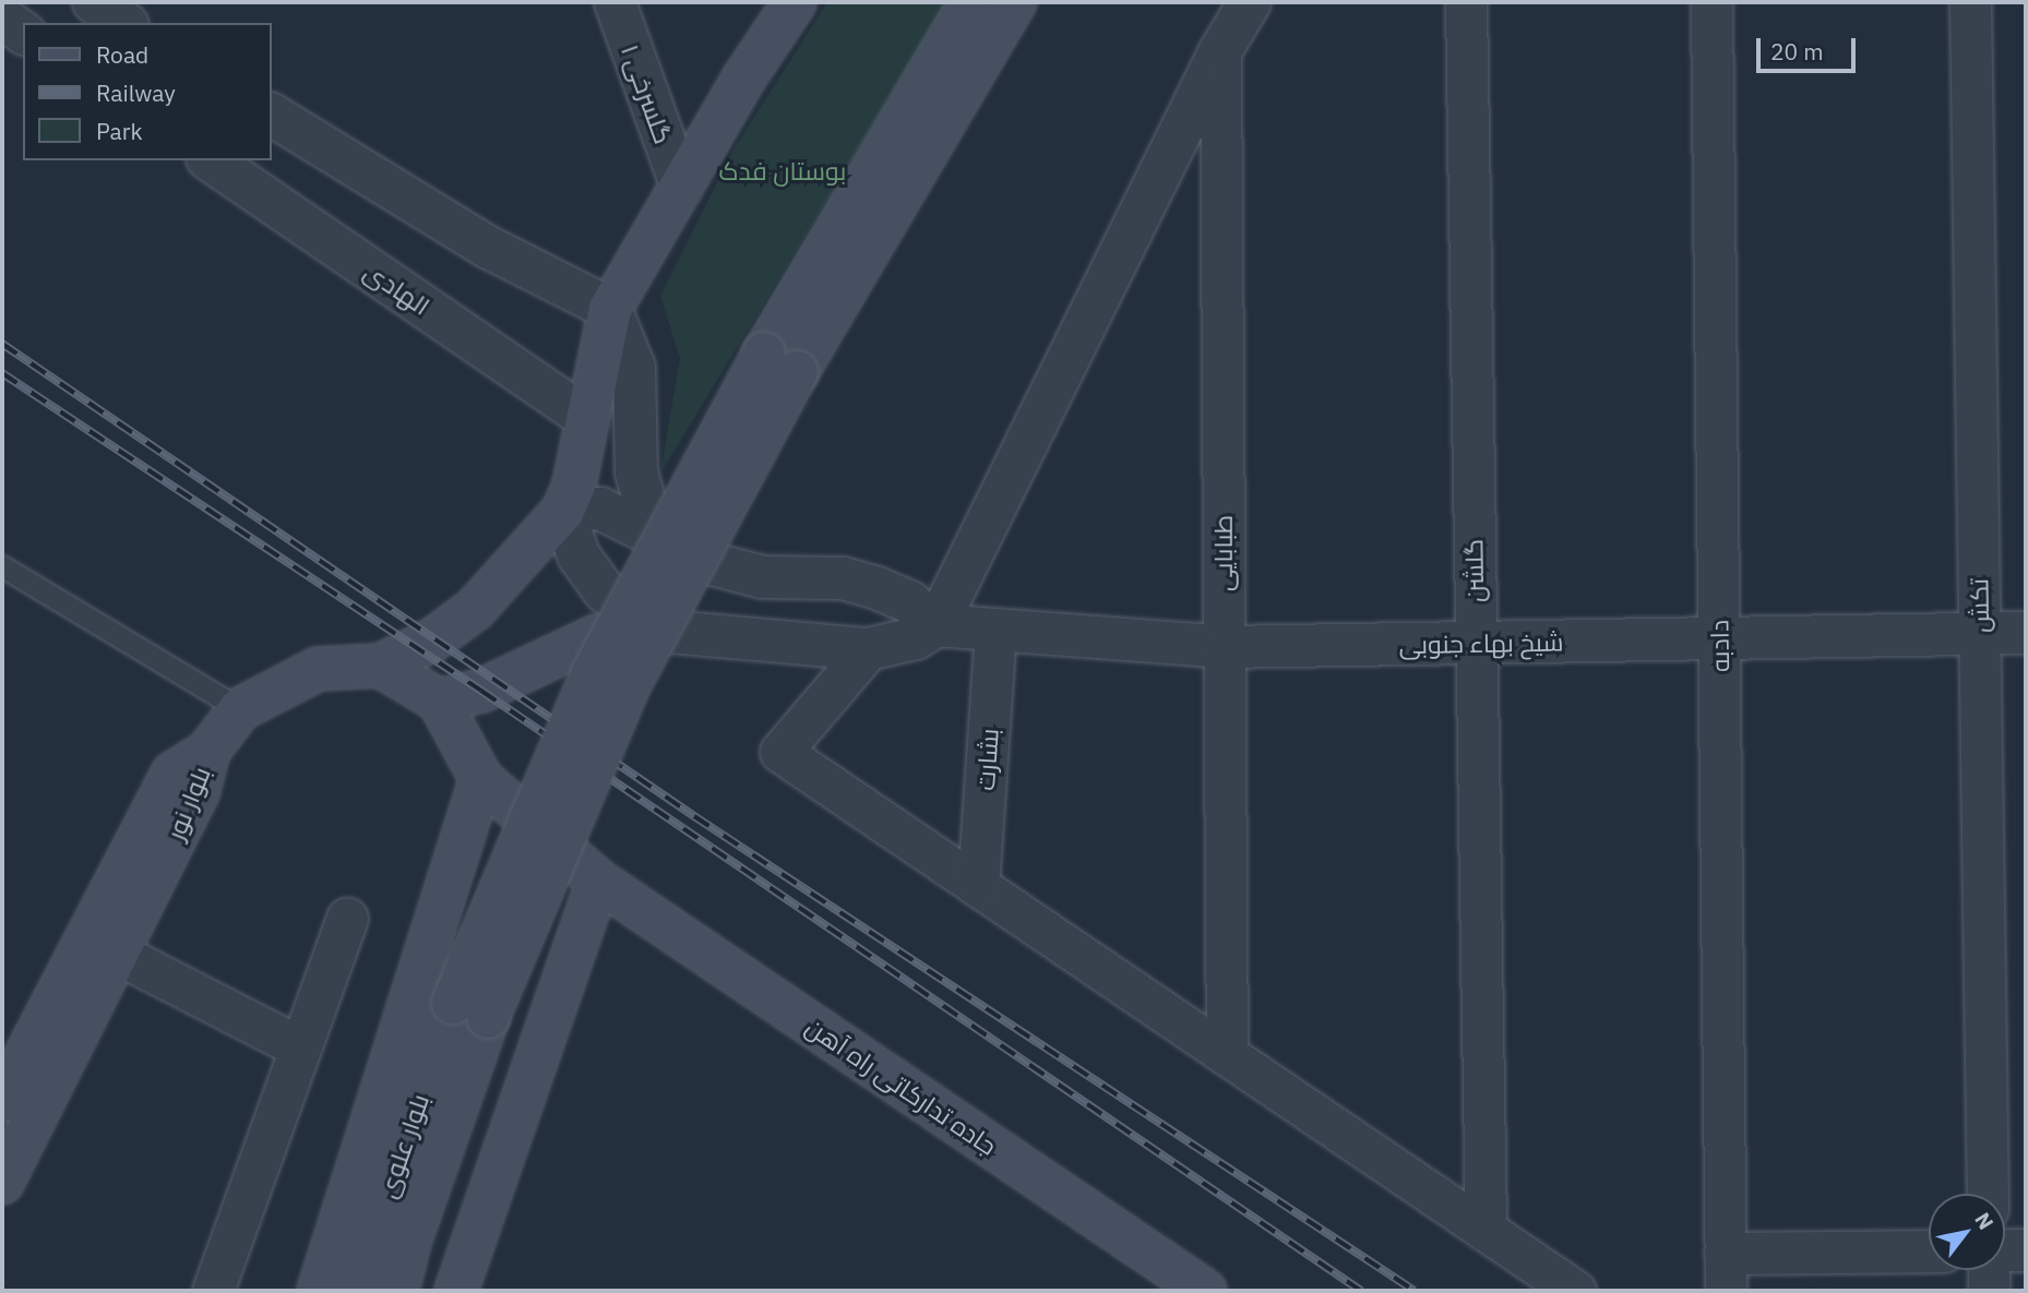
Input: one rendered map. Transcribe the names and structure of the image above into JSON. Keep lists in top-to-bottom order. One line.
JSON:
{"streets":{"main road":["بلوار نور","جاده تدارکاتی راه آهن","بلوار علوی"],"street":["گلسرخی ۱","الهادی","طبابایی","گلشن","تکش","شیخ بهاء جنوبی","دادبه","بشارت"]},"crossings":[["طبابایی","شیخ بهاء جنوبی"],["گلشن","شیخ بهاء جنوبی"],["تکش","شیخ بهاء جنوبی"],["شیخ بهاء جنوبی","دادبه"],["شیخ بهاء جنوبی","بشارت"]],"parks":["بوستان فدک"],"legend":["Road","Railway","Park"],"scale_bar":"20 m","north":"top right"}
